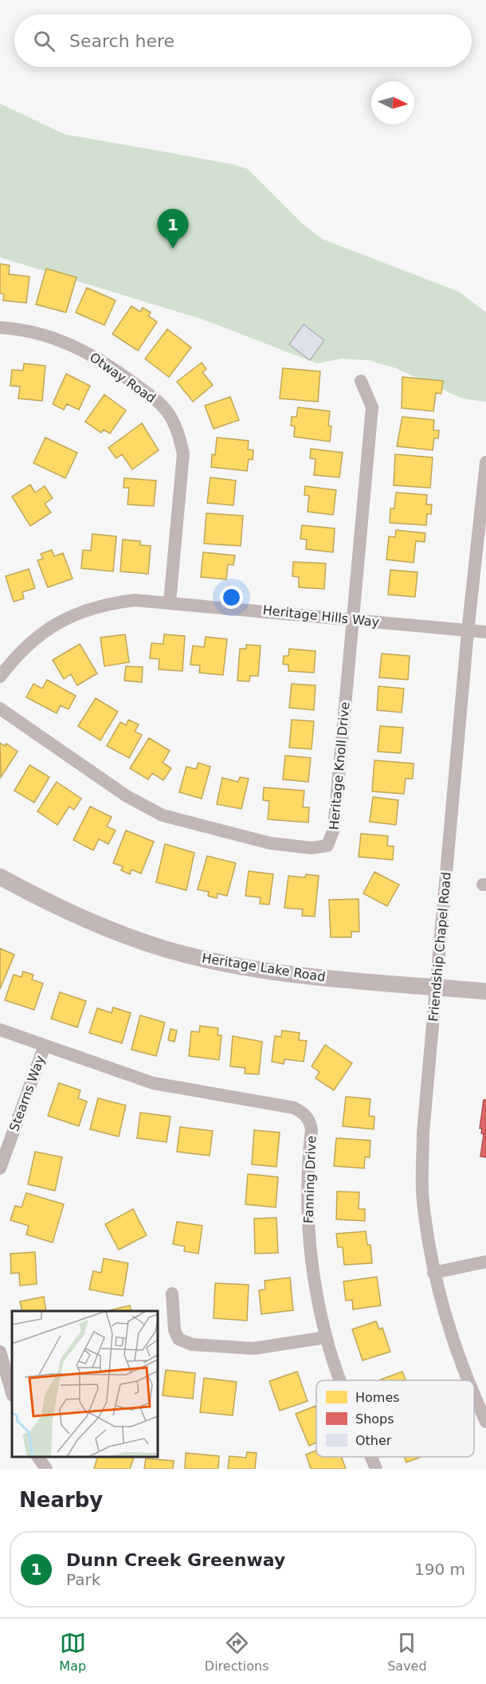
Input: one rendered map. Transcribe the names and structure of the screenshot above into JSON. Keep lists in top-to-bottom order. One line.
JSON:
{"streets":{"main road":["Heritage Lake Road"],"street":["Otway Road","Heritage Hills Way","Heritage Knoll Drive","Friendship Chapel Road","Stearns Way","Fanning Drive"]},"crossings":[["Otway Road","Heritage Hills Way"],["Heritage Hills Way","Heritage Knoll Drive"],["Heritage Hills Way","Friendship Chapel Road"],["Friendship Chapel Road","Heritage Lake Road"],["Stearns Way","Fanning Drive"]],"legend":["Homes","Shops","Other"],"north":"right","page":{"search":"Search here","pins":"1","heading":"Nearby","list":[{"mark":"1","name":"Dunn Creek Greenway","note":"Park","value":"190 m"}],"nav":["Map","Directions","Saved"]}}
